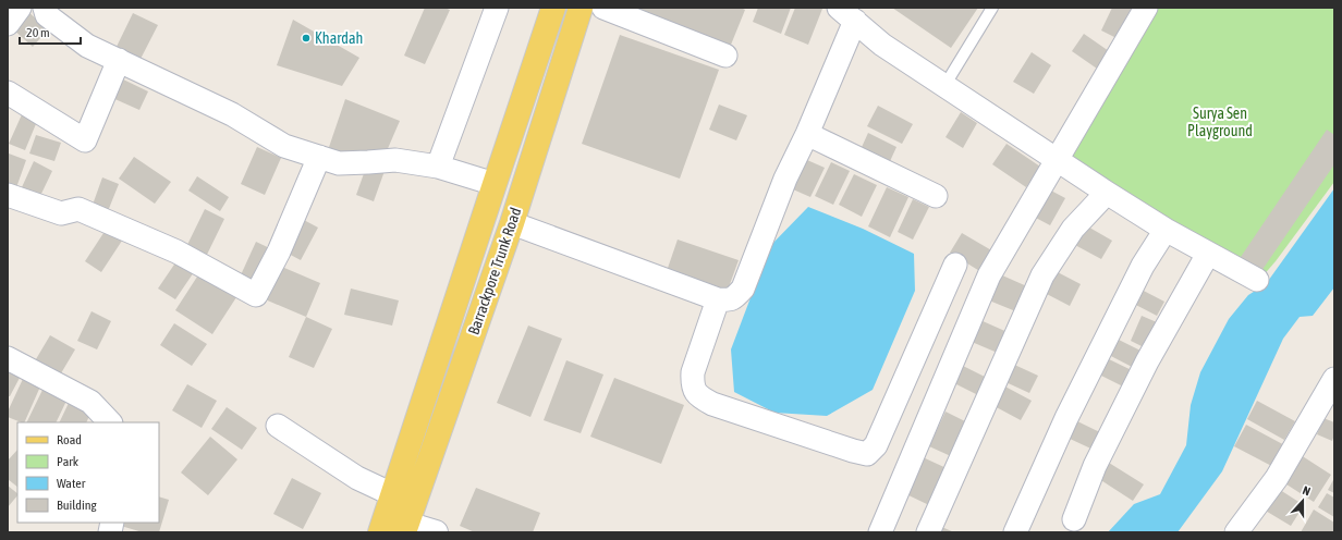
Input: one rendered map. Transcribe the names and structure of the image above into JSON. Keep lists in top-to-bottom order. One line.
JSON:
{"streets":{"main road":["Barrackpore Trunk Road"]},"parks":["Surya Sen Playground"],"places":["Khardah"],"legend":["Road","Park","Water","Building"],"scale_bar":"20 m","north":"top"}
